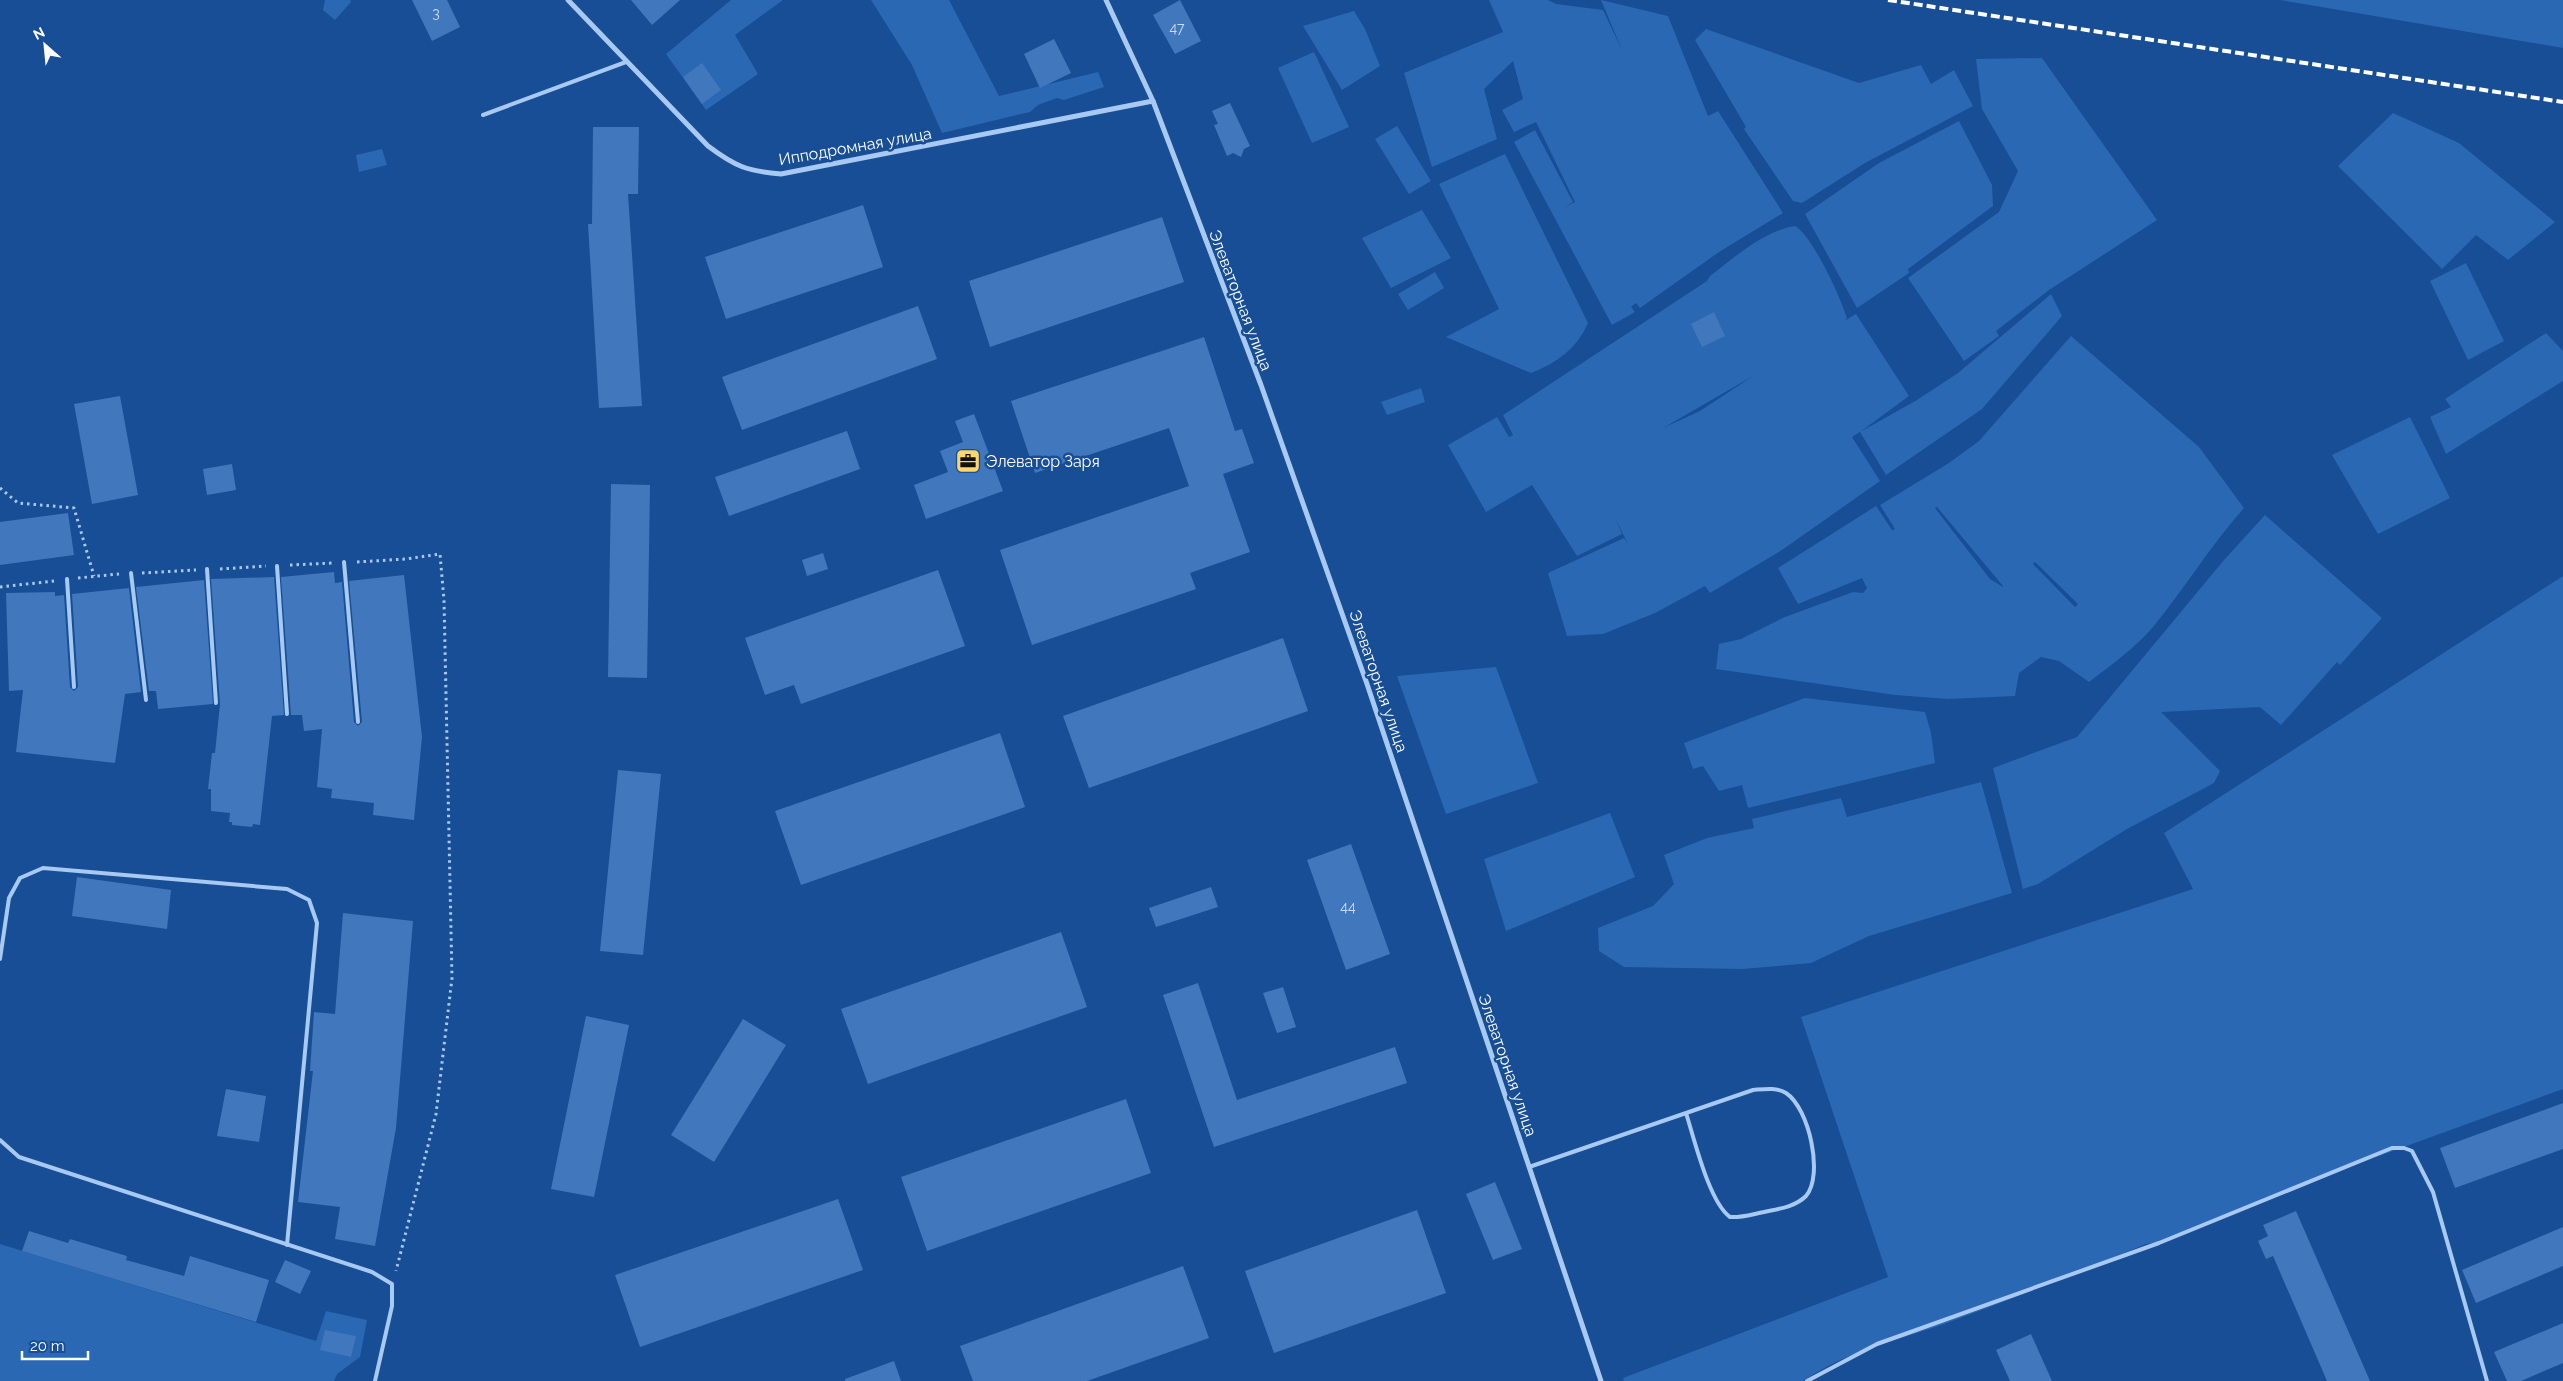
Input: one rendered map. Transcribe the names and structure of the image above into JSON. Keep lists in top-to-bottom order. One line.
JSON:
{"streets":{"street":["Ипподромная улица","Элеваторная улица"]},"crossings":[["Ипподромная улица","Элеваторная улица"]],"places":{"office":["Элеватор Заря"]},"house_numbers":["3","47","44"],"scale_bar":"20 m","north":"top left"}
